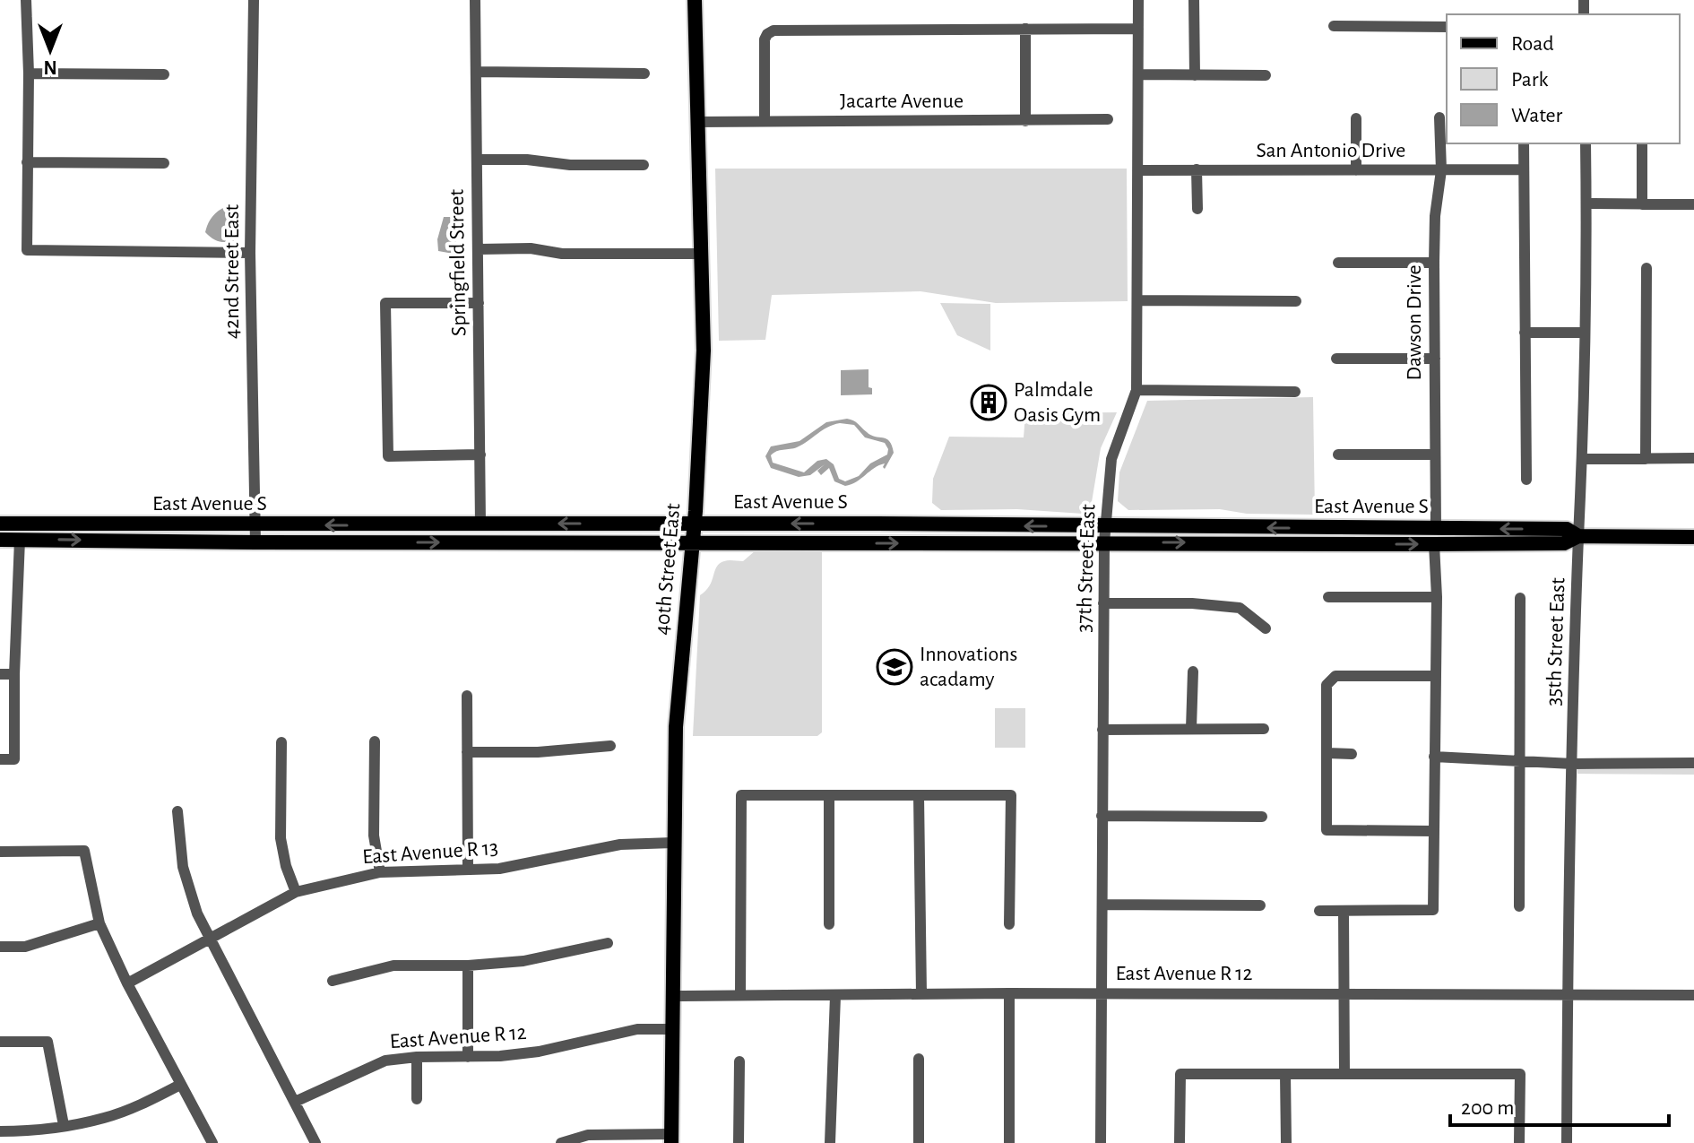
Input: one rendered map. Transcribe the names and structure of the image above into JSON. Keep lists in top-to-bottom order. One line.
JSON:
{"streets":{"main road":["East Avenue S","40th Street East"],"street":["Jacarte Avenue","San Antonio Drive","Springfield Street","42nd Street East","Dawson Drive","37th Street East","35th Street East","East Avenue R 13","East Avenue R 12"]},"crossings":[["Jacarte Avenue","40th Street East"],["San Antonio Drive","Dawson Drive"],["San Antonio Drive","37th Street East"],["Springfield Street","East Avenue S"],["42nd Street East","East Avenue S"],["Dawson Drive","East Avenue S"],["East Avenue S","37th Street East"],["East Avenue S","40th Street East"],["East Avenue S","35th Street East"],["37th Street East","East Avenue R 12"],["40th Street East","East Avenue R 13"],["40th Street East","East Avenue R 12"],["35th Street East","East Avenue R 12"]],"places":{"building":["Palmdale Oasis Gym"],"school or university":["Innovations acadamy"]},"legend":["Road","Park","Water"],"scale_bar":"200 m","north":"bottom"}
